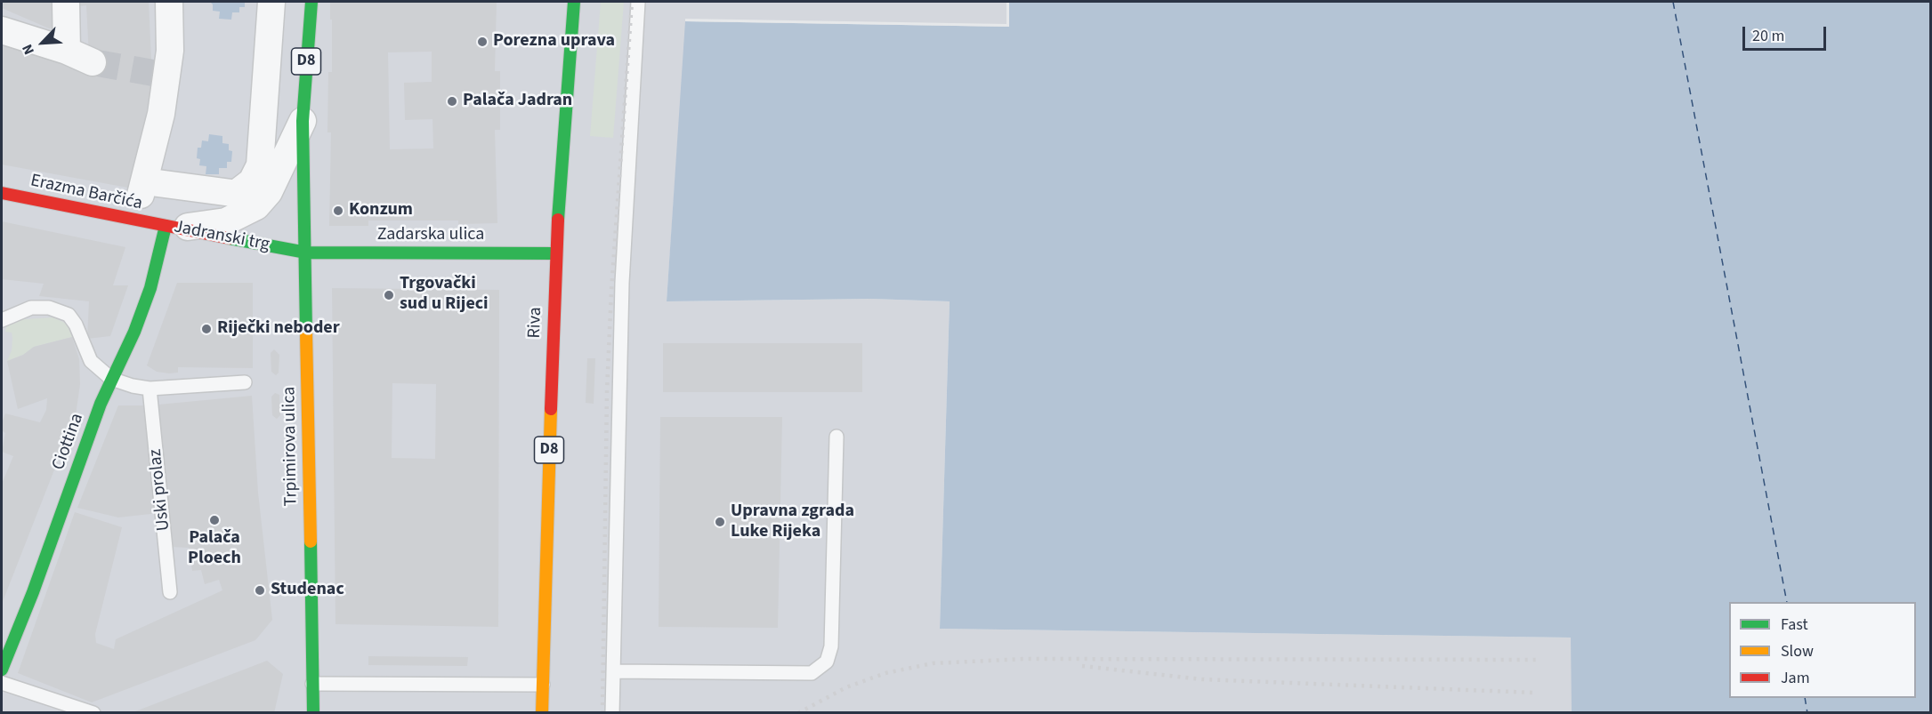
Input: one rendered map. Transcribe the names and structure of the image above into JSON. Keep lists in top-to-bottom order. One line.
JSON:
{"streets":{"main road":["D8","Erazma Barčića","Zadarska ulica","Jadranski trg","Riva","Ciottina","Trpimirova ulica"],"lane":["Uski prolaz"]},"crossings":[["D8","Riva"],["Erazma Barčića","Jadranski trg"],["Erazma Barčića","Ciottina"],["Zadarska ulica","Jadranski trg"],["Zadarska ulica","Riva"],["Zadarska ulica","Trpimirova ulica"],["Jadranski trg","Ciottina"],["Jadranski trg","Trpimirova ulica"]],"places":["Porezna uprava","Palača Jadran","Konzum","Trgovački sud u Rijeci","Riječki neboder","Palača Ploech","Upravna zgrada Luke Rijeka","Studenac"],"legend":["Fast","Slow","Jam"],"scale_bar":"20 m","north":"bottom left"}
